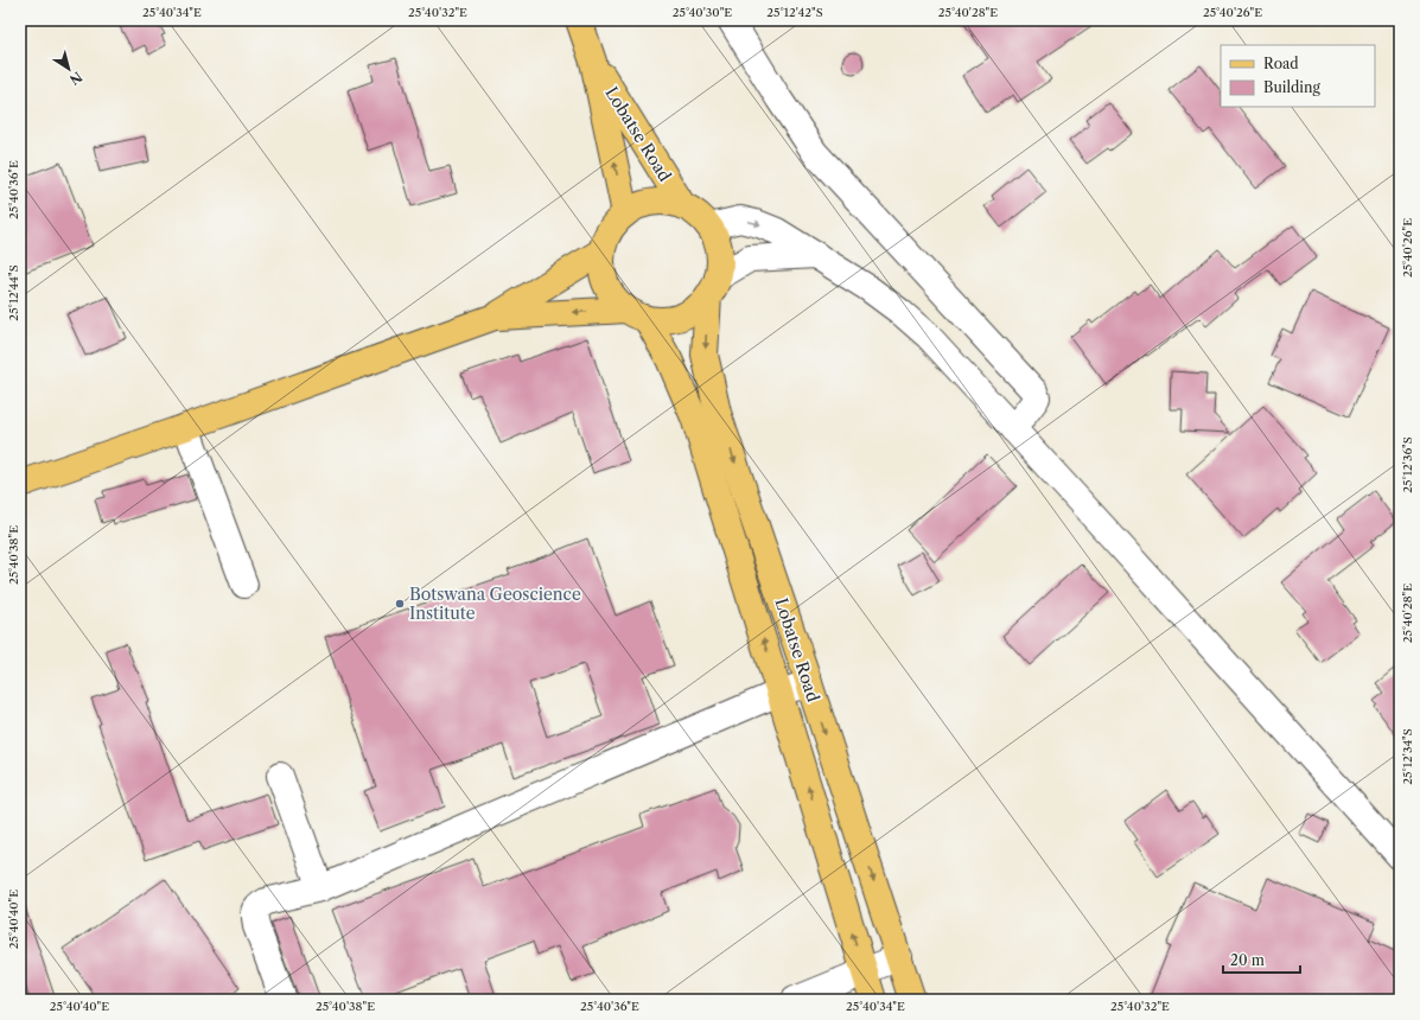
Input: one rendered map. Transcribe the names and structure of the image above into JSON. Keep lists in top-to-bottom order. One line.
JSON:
{"streets":{"main road":["Lobatse Road"]},"places":["Botswana Geoscience Institute"],"legend":["Road","Building"],"scale_bar":"20 m","north":"bottom right","coordinates":["25°40'34\"E","25°40'32\"E","25°40'30\"E","25°12'42\"S","25°40'28\"E","25°40'26\"E","25°40'36\"E","25°12'44\"S","25°12'36\"S","25°40'38\"E","25°12'34\"S","25°40'40\"E"]}
